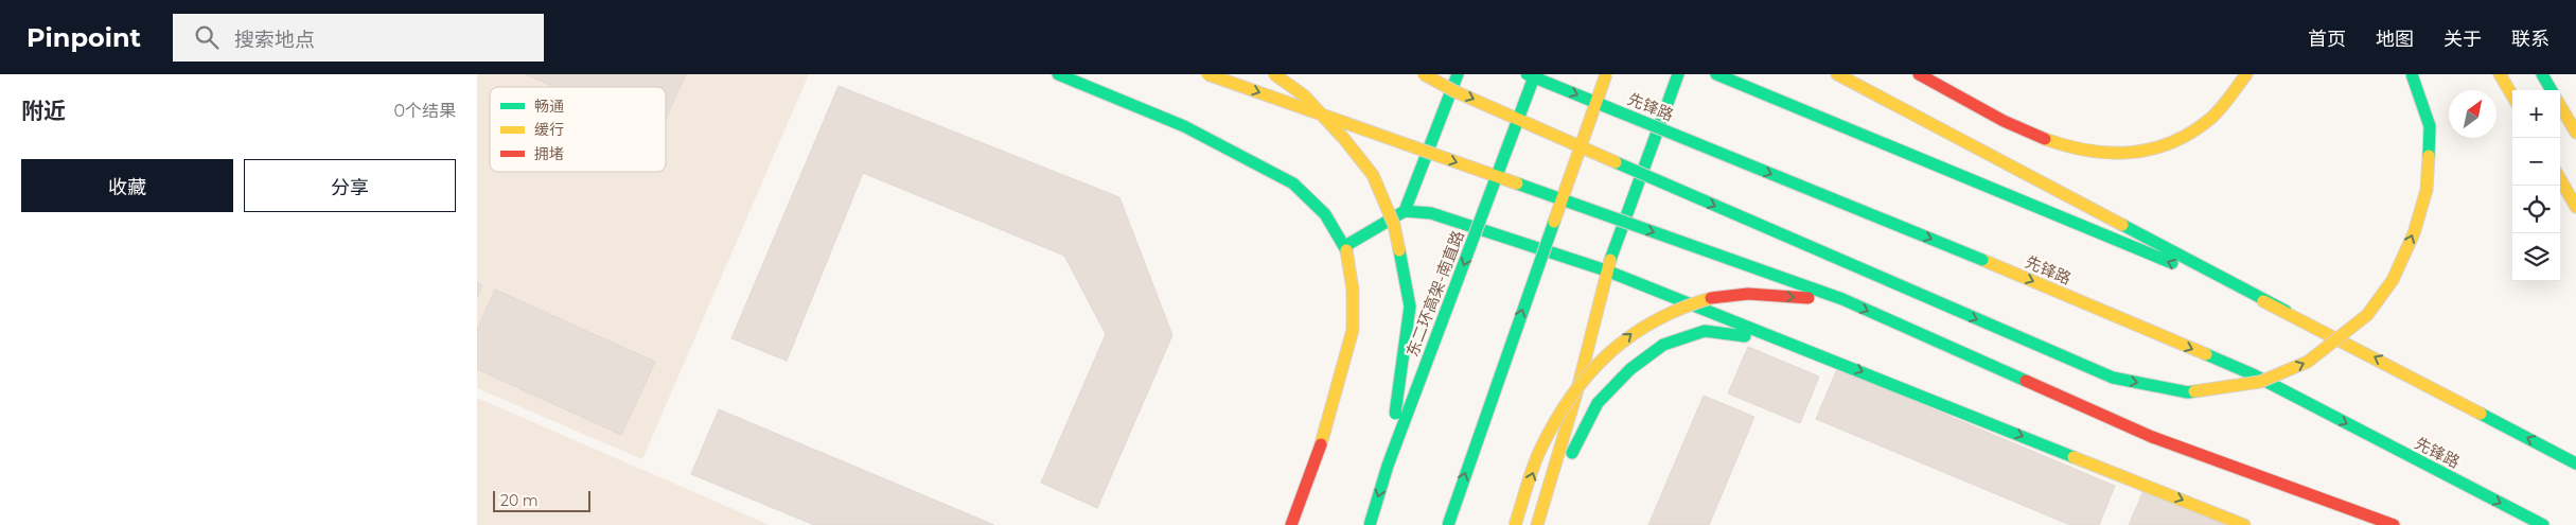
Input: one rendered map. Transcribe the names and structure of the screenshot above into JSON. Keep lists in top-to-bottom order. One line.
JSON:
{"streets":{"main road":["先锋路","东二环高架-南直路"]},"legend":["畅通","缓行","拥堵"],"scale_bar":"20 m","north":"top right","page":{"header":"Pinpoint","search":"搜索地点","nav":["首页","地图","关于","联系"],"heading":["附近","0个结果"],"map_buttons":["+","−"],"buttons":["收藏","分享"],"scale":"20 m"}}
